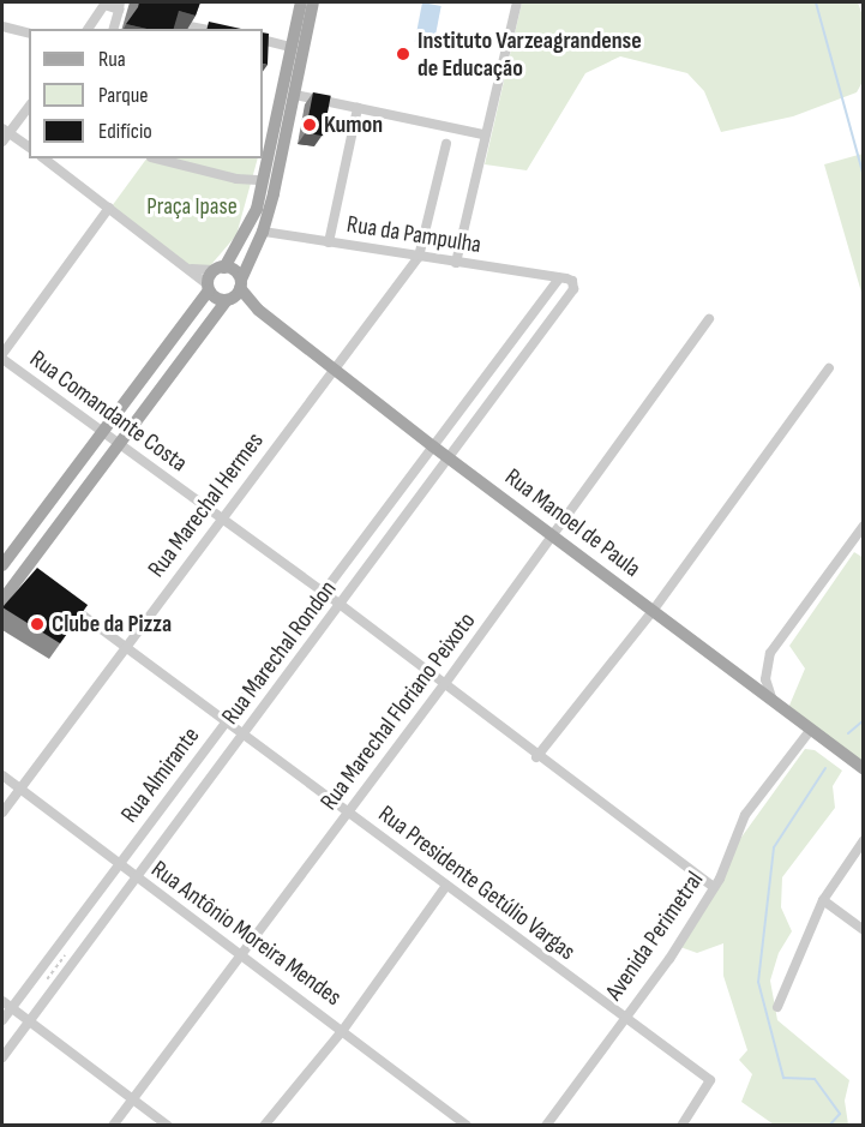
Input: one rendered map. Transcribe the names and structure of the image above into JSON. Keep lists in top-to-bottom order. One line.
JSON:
{"streets":{"main road":["Rua Manoel de Paula"],"street":["Rua da Pampulha","Rua Comandante Costa","Rua Marechal Hermes","Rua Marechal Rondon","Rua Marechal Floriano Peixoto","Rua Almirante","Rua Presidente Getúlio Vargas","Rua Antônio Moreira Mendes","Avenida Perimetral"]},"crossings":[["Rua da Pampulha","Rua Marechal Hermes"],["Rua da Pampulha","Rua Marechal Rondon"],["Rua da Pampulha","Rua Almirante"],["Rua Comandante Costa","Rua Marechal Hermes"],["Rua Comandante Costa","Rua Marechal Rondon"],["Rua Comandante Costa","Rua Marechal Floriano Peixoto"],["Rua Comandante Costa","Rua Almirante"],["Rua Comandante Costa","Avenida Perimetral"],["Rua Marechal Hermes","Rua Manoel de Paula"],["Rua Marechal Hermes","Rua Presidente Getúlio Vargas"],["Rua Marechal Hermes","Rua Antônio Moreira Mendes"],["Rua Manoel de Paula","Rua Marechal Rondon"],["Rua Manoel de Paula","Rua Marechal Floriano Peixoto"],["Rua Manoel de Paula","Rua Almirante"],["Rua Manoel de Paula","Avenida Perimetral"],["Rua Marechal Rondon","Rua Almirante"],["Rua Marechal Rondon","Rua Presidente Getúlio Vargas"],["Rua Marechal Rondon","Rua Antônio Moreira Mendes"],["Rua Marechal Floriano Peixoto","Rua Presidente Getúlio Vargas"],["Rua Marechal Floriano Peixoto","Rua Antônio Moreira Mendes"],["Rua Almirante","Rua Presidente Getúlio Vargas"],["Rua Almirante","Rua Antônio Moreira Mendes"],["Rua Presidente Getúlio Vargas","Avenida Perimetral"]],"parks":["Praça Ipase"],"places":["Instituto Varzeagrandense de Educação","Kumon","Clube da Pizza"],"legend":["Rua","Parque","Edifício"]}
